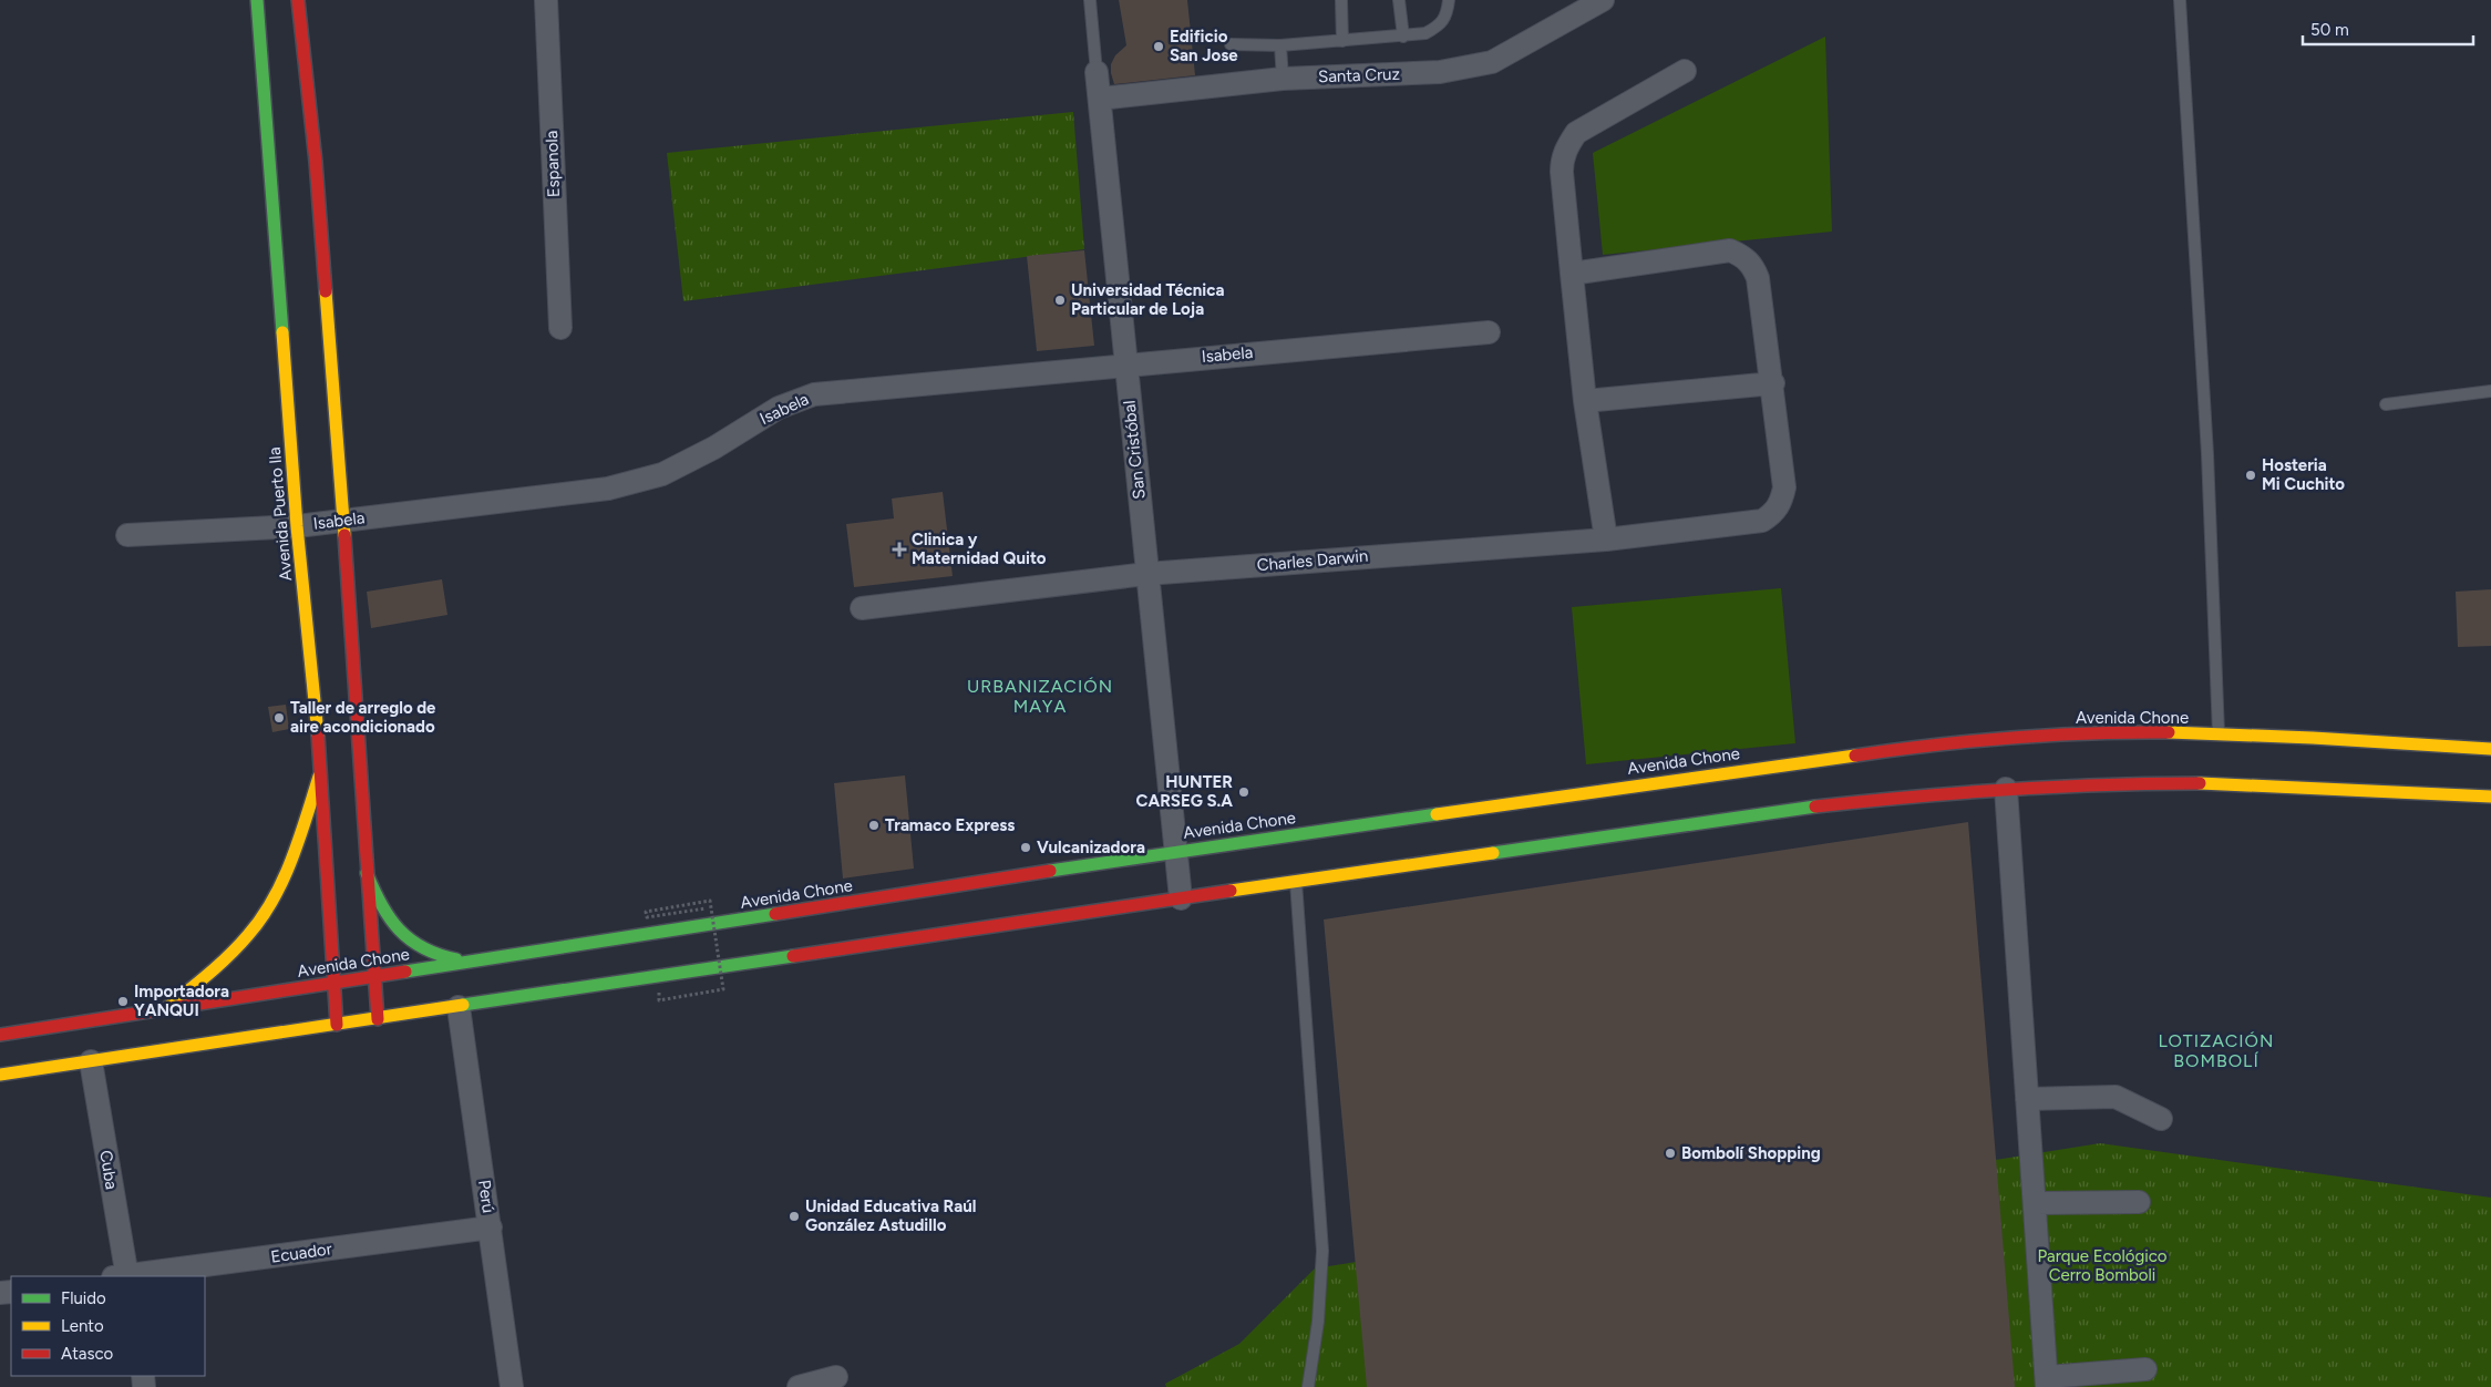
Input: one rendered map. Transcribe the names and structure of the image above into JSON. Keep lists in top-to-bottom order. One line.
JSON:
{"streets":{"main road":["Avenida Puerto Ila","Avenida Chone"],"street":["Santa Cruz","Espanola","Isabela","San Cristóbal","Charles Darwin","Cuba","Perú","Ecuador"]},"crossings":[["Santa Cruz","San Cristóbal"],["Isabela","San Cristóbal"],["Isabela","Avenida Puerto Ila"],["San Cristóbal","Charles Darwin"],["San Cristóbal","Avenida Chone"],["Avenida Puerto Ila","Avenida Chone"],["Perú","Ecuador"]],"districts":["URBANIZACIÓN MAYA","LOTIZACIÓN BOMBOLÍ"],"parks":["Parque Ecológico Cerro Bomboli"],"places":{"other":["Edificio San Jose","Universidad Técnica Particular de Loja","Hosteria Mi Cuchito","Taller de arreglo de aire acondicionado","HUNTER CARSEG S.A","Tramaco Express","Vulcanizadora","Importadora YANQUI","Bombolí Shopping","Unidad Educativa Raúl González Astudillo"],"health":["Clinica y Maternidad Quito"]},"legend":["Fluido","Lento","Atasco"],"scale_bar":"50 m"}
